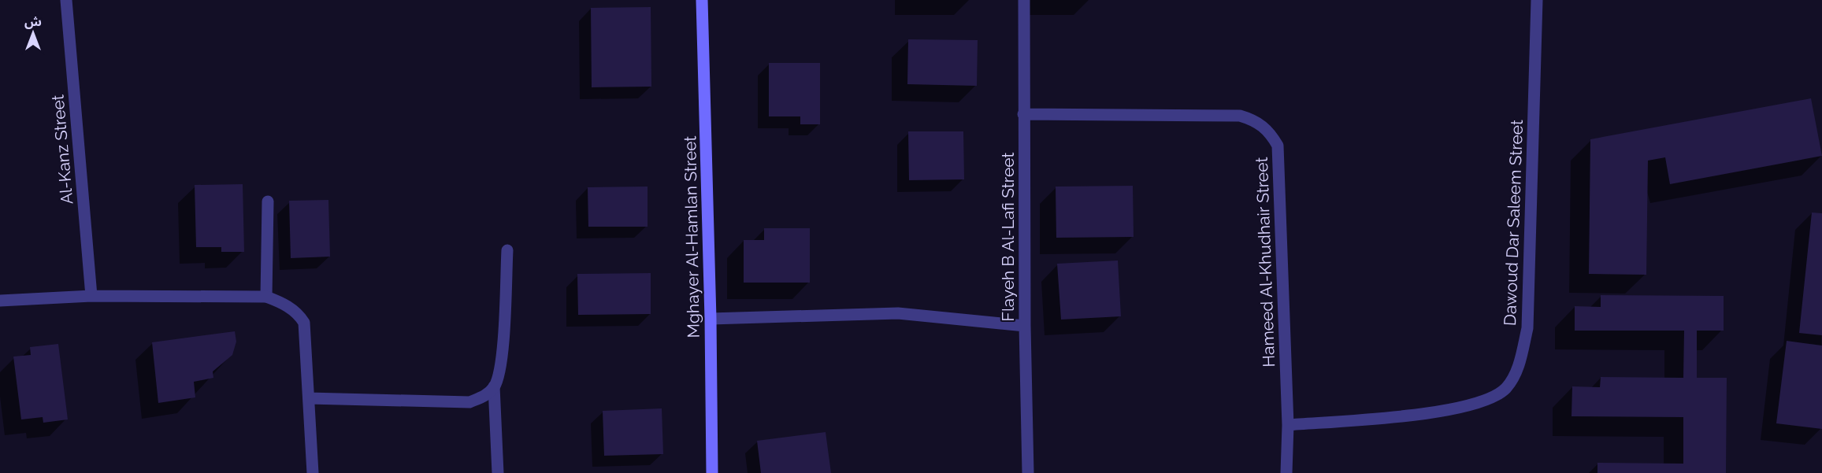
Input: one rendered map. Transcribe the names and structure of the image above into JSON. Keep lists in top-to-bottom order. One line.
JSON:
{"streets":{"street":["Al-Kanz Street","Dawoud Dar Saleem Street","Mghayer Al-Hamlan Street","Flayeh B Al-Lafi Street","Hameed Al-Khudhair Street"]},"crossings":[["Dawoud Dar Saleem Street","Hameed Al-Khudhair Street"],["Flayeh B Al-Lafi Street","Hameed Al-Khudhair Street"]],"north":"top"}
